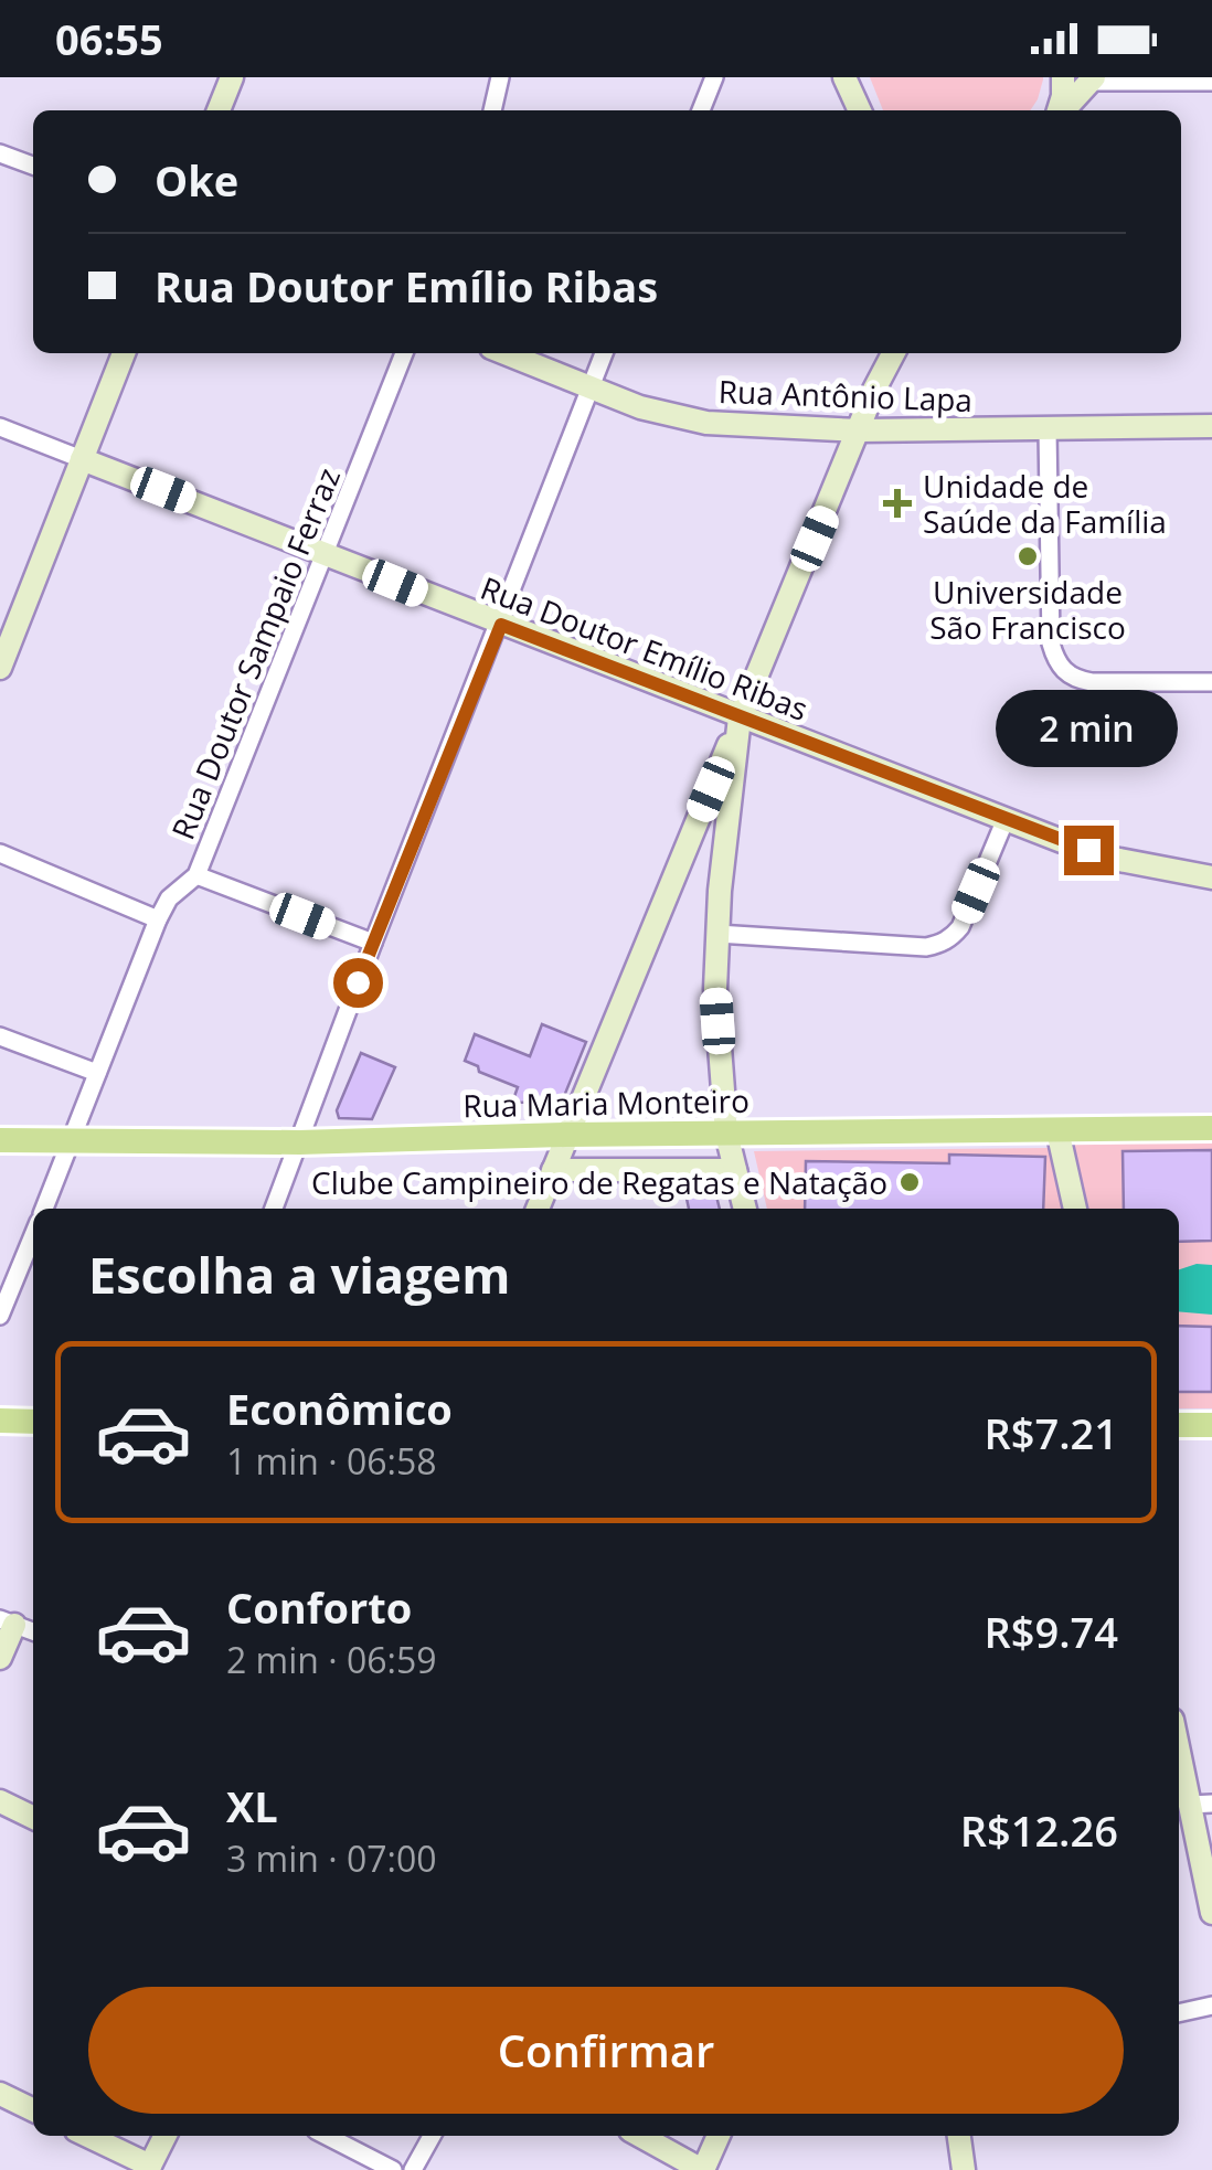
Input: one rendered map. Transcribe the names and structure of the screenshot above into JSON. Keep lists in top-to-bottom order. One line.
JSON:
{"streets":{"main road":["Rua Maria Monteiro"],"street":["Rua Antônio Lapa","Rua Doutor Emílio Ribas","Rua Doutor Sampaio Ferraz"]},"crossings":[["Rua Doutor Emílio Ribas","Rua Doutor Sampaio Ferraz"],["Rua Doutor Sampaio Ferraz","Rua Maria Monteiro"]],"places":{"health":["Unidade de Saúde da Família"],"other":["Universidade São Francisco","Clube Campineiro de Regatas e Natação"]},"page":{"status":"06:55","banner":["Oke","Rua Doutor Emílio Ribas"],"bubble":"2 min","heading":"Escolha a viagem","list":[{"name":"Econômico","note":"1 min · 06:58","value":"R$7.21"},{"name":"Conforto","note":"2 min · 06:59","value":"R$9.74"},{"name":"XL","note":"3 min · 07:00","value":"R$12.26"}],"buttons":"Confirmar"}}
